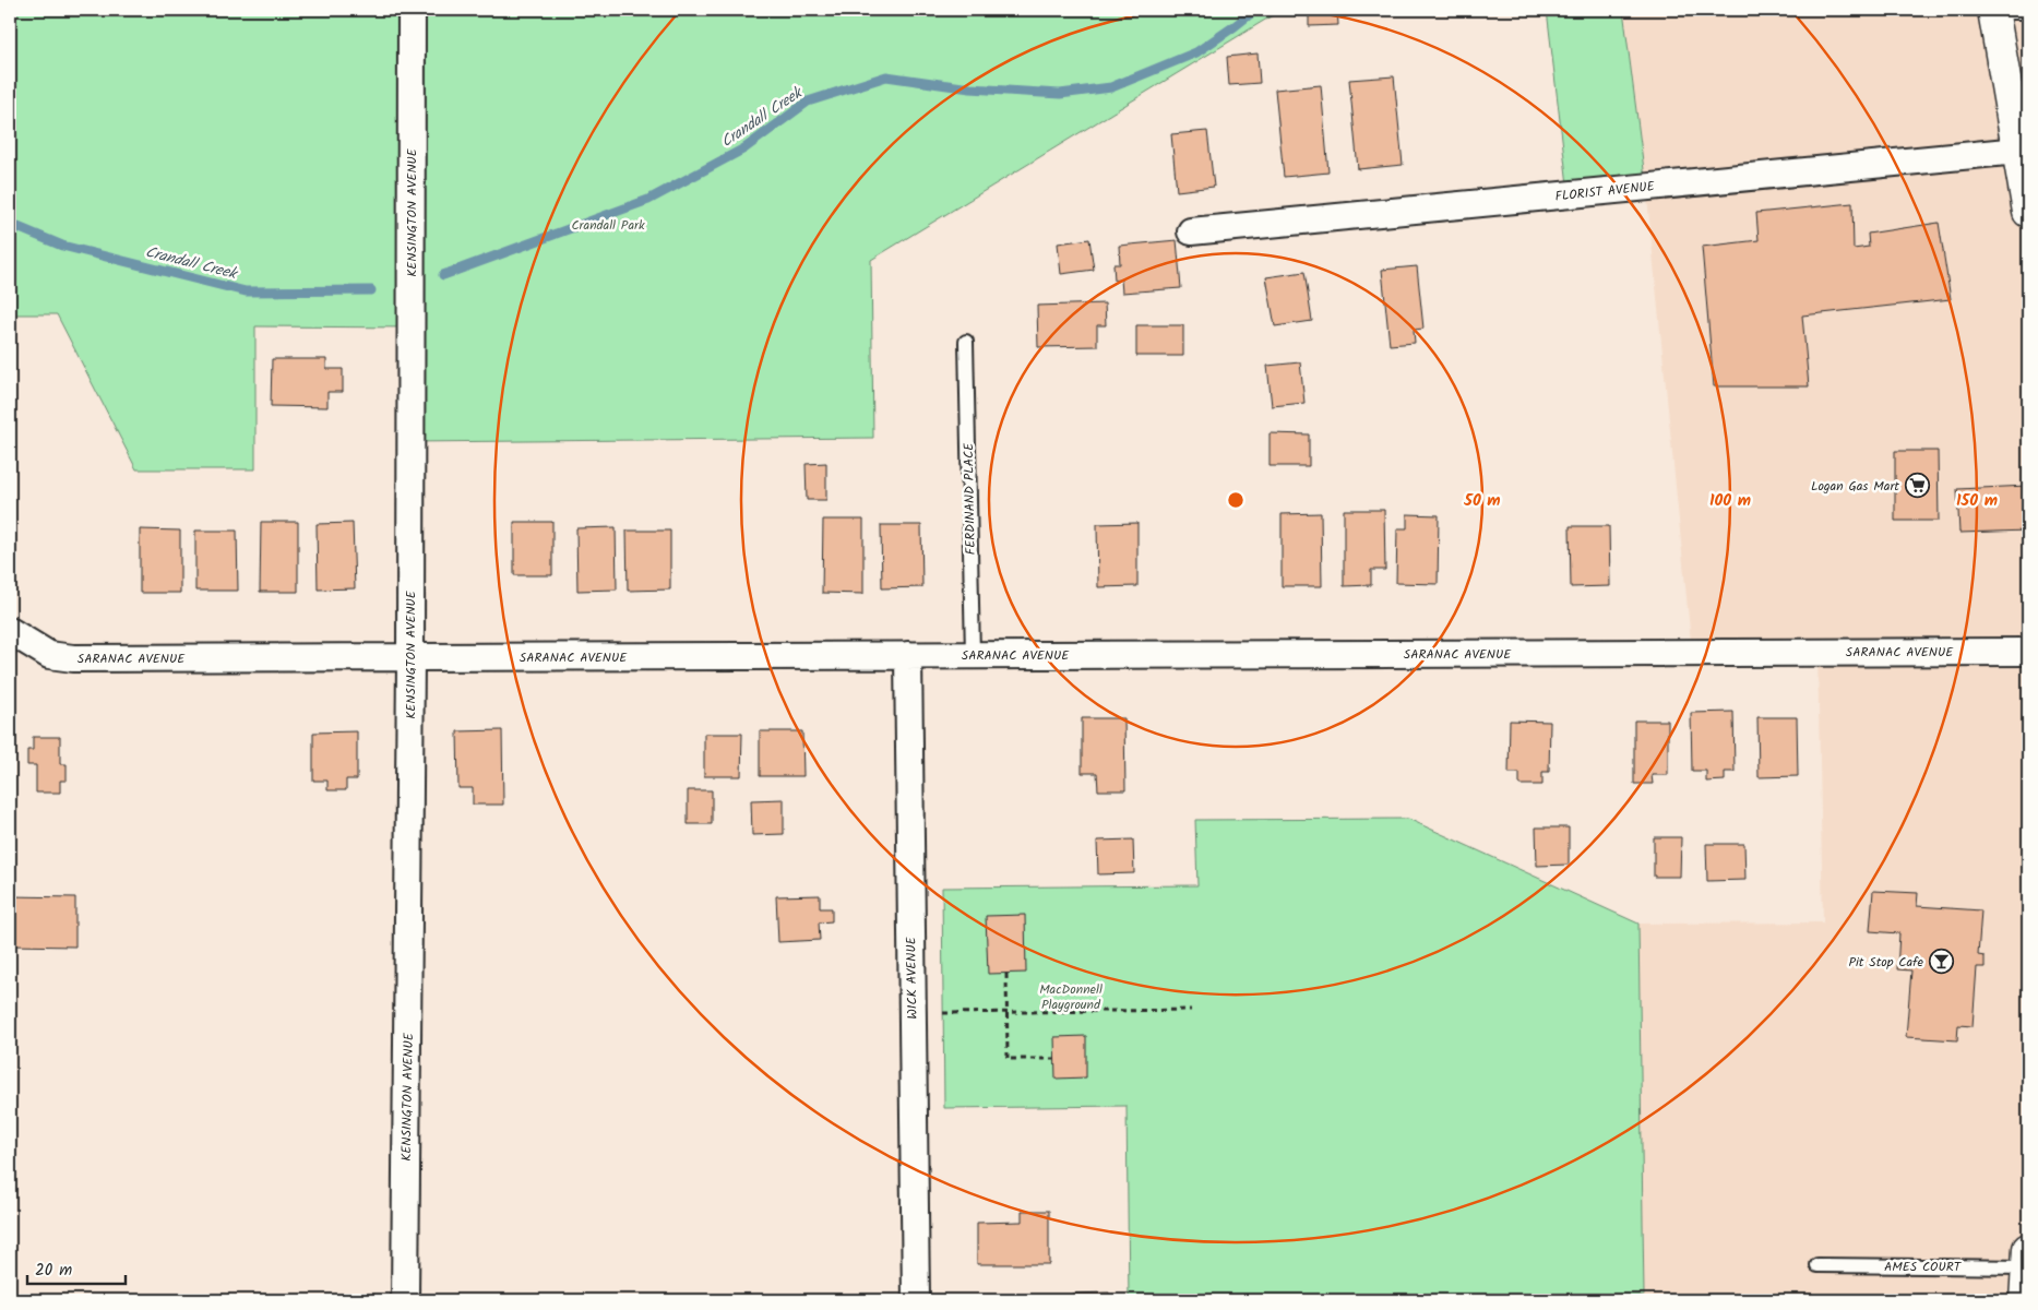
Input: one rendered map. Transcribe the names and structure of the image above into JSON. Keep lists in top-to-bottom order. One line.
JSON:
{"streets":{"street":["FLORIST AVENUE","KENSINGTON AVENUE","SARANAC AVENUE","WICK AVENUE"],"lane":["FERDINAND PLACE","AMES COURT"]},"crossings":[["KENSINGTON AVENUE","SARANAC AVENUE"],["FERDINAND PLACE","SARANAC AVENUE"],["SARANAC AVENUE","WICK AVENUE"]],"water":["Crandall Creek"],"parks":["Crandall Park","MacDonnell Playground"],"places":{"supermarket":["Logan Gas Mart"],"bar":["Pit Stop Cafe"]},"scale_bar":"20 m","rings":["50 m","100 m","150 m"]}
